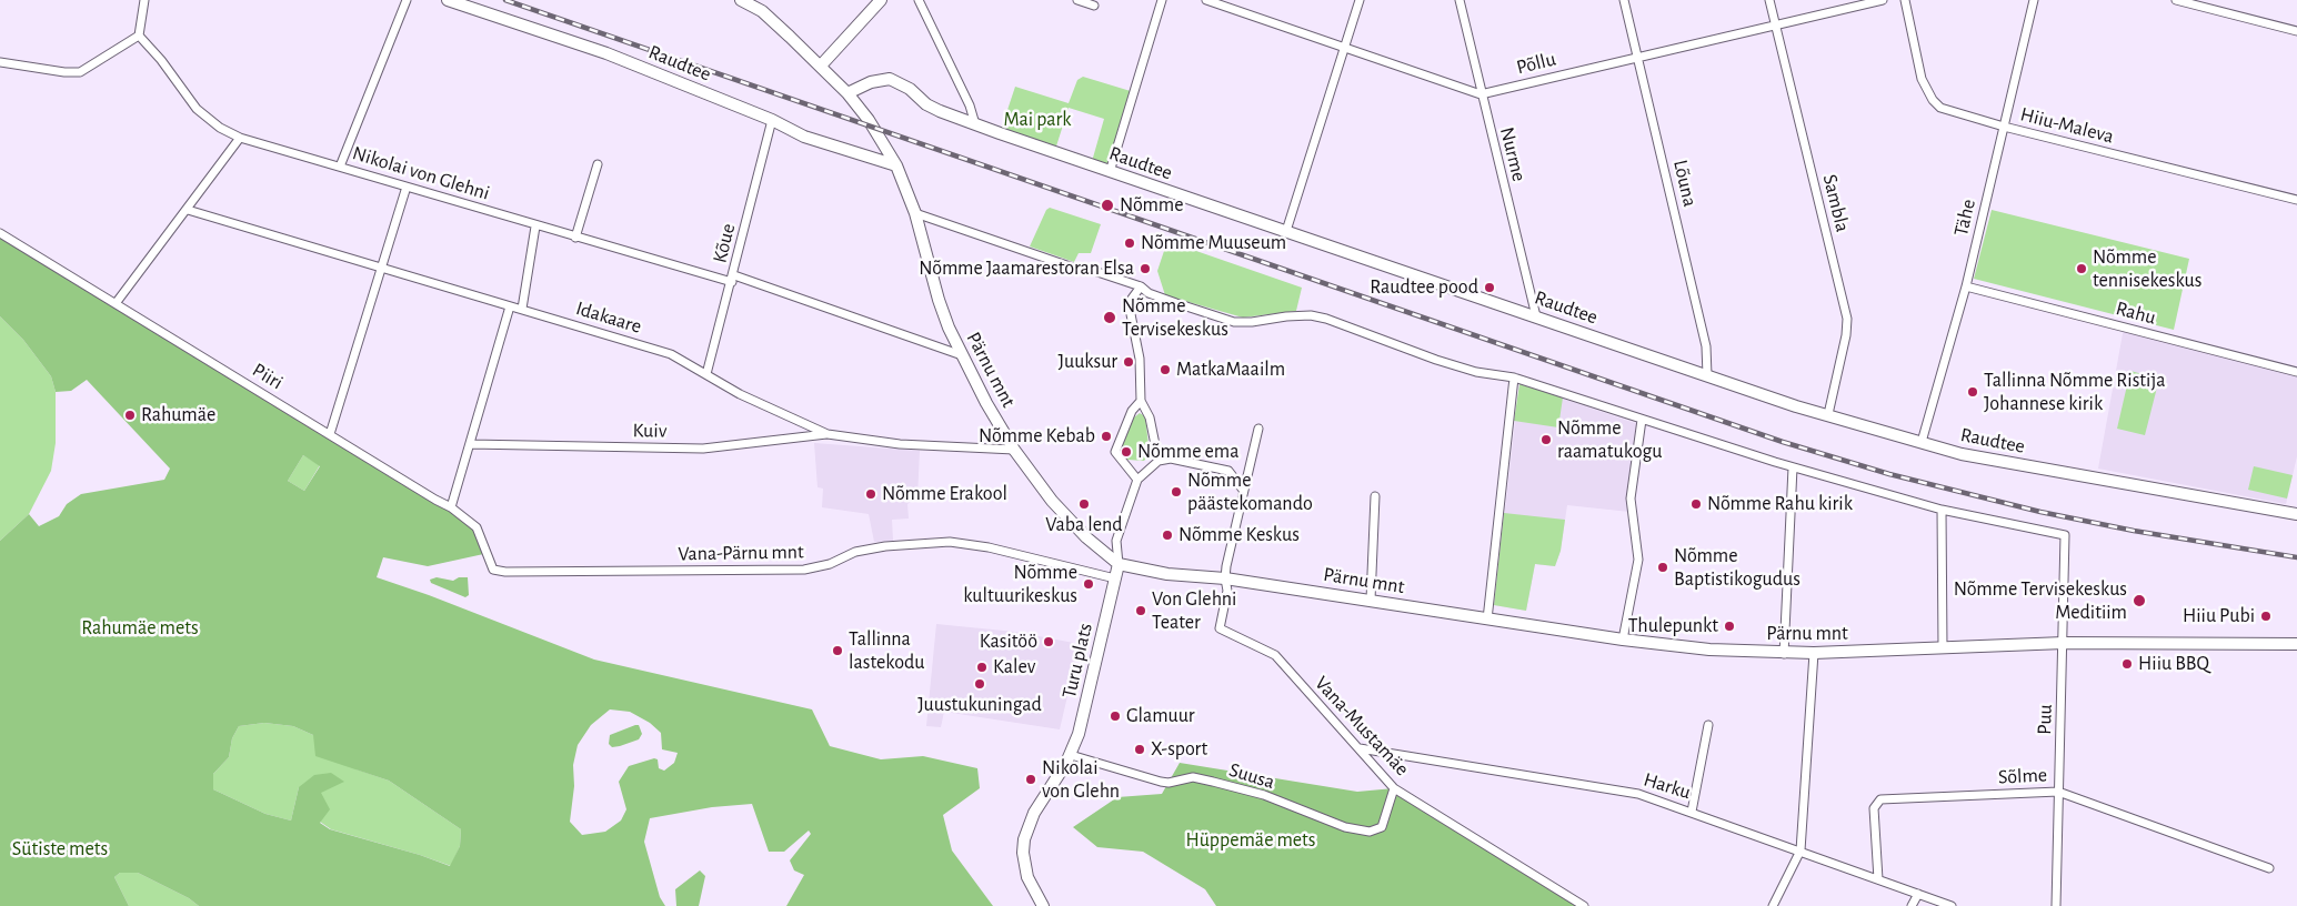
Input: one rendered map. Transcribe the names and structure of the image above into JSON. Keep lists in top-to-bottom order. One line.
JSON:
{"streets":{"main road":["Raudtee","Pärnu mnt","Turu plats"],"street":["Põllu","Hiiu-Maleva","Nurme","Nikolai von Glehni","Lõuna","Sambla","Tähe","Kõue","Rahu","Idakaare","Piiri","Kuiv","Vana-Pärnu mnt","Puu","Vana-Mustamäe","Suusa","Sõlme","Harku"]},"crossings":[["Raudtee","Nurme"],["Raudtee","Lõuna"],["Raudtee","Sambla"],["Raudtee","Tähe"],["Raudtee","Kõue"],["Raudtee","Pärnu mnt"],["Põllu","Nurme"],["Põllu","Lõuna"],["Põllu","Sambla"],["Hiiu-Maleva","Tähe"],["Nikolai von Glehni","Kõue"],["Nikolai von Glehni","Pärnu mnt"],["Tähe","Rahu"],["Kõue","Idakaare"],["Idakaare","Pärnu mnt"],["Idakaare","Kuiv"],["Pärnu mnt","Turu plats"],["Pärnu mnt","Puu"],["Pärnu mnt","Vana-Mustamäe"],["Piiri","Vana-Pärnu mnt"],["Vana-Pärnu mnt","Turu plats"],["Turu plats","Vana-Mustamäe"],["Turu plats","Suusa"],["Puu","Sõlme"],["Vana-Mustamäe","Suusa"],["Vana-Mustamäe","Harku"],["Sõlme","Harku"]],"parks":["Mai park","Rahumäe mets","Hüppemäe mets","Sütiste mets"],"places":["Nõmme","Nõmme Muuseum","Nõmme Jaamarestoran Elsa","Nõmme tennisekeskus","Raudtee pood","Nõmme Tervisekeskus","Juuksur","MatkaMaailm","Tallinna Nõmme Ristija Johannese kirik","Rahumäe","Nõmme Kebab","Nõmme raamatukogu","Nõmme ema","Nõmme päästekomando","Nõmme Erakool","Vaba lend","Nõmme Rahu kirik","Nõmme Keskus","Nõmme Baptistikogudus","Nõmme kultuurikeskus","Nõmme Tervisekeskus Meditiim","Von Glehni Teater","Hiiu Pubi","Thulepunkt","Kasitöö","Tallinna lastekodu","Hiiu BBQ","Kalev","Juustukuningad","Glamuur","X-sport","Nikolai von Glehn"]}
